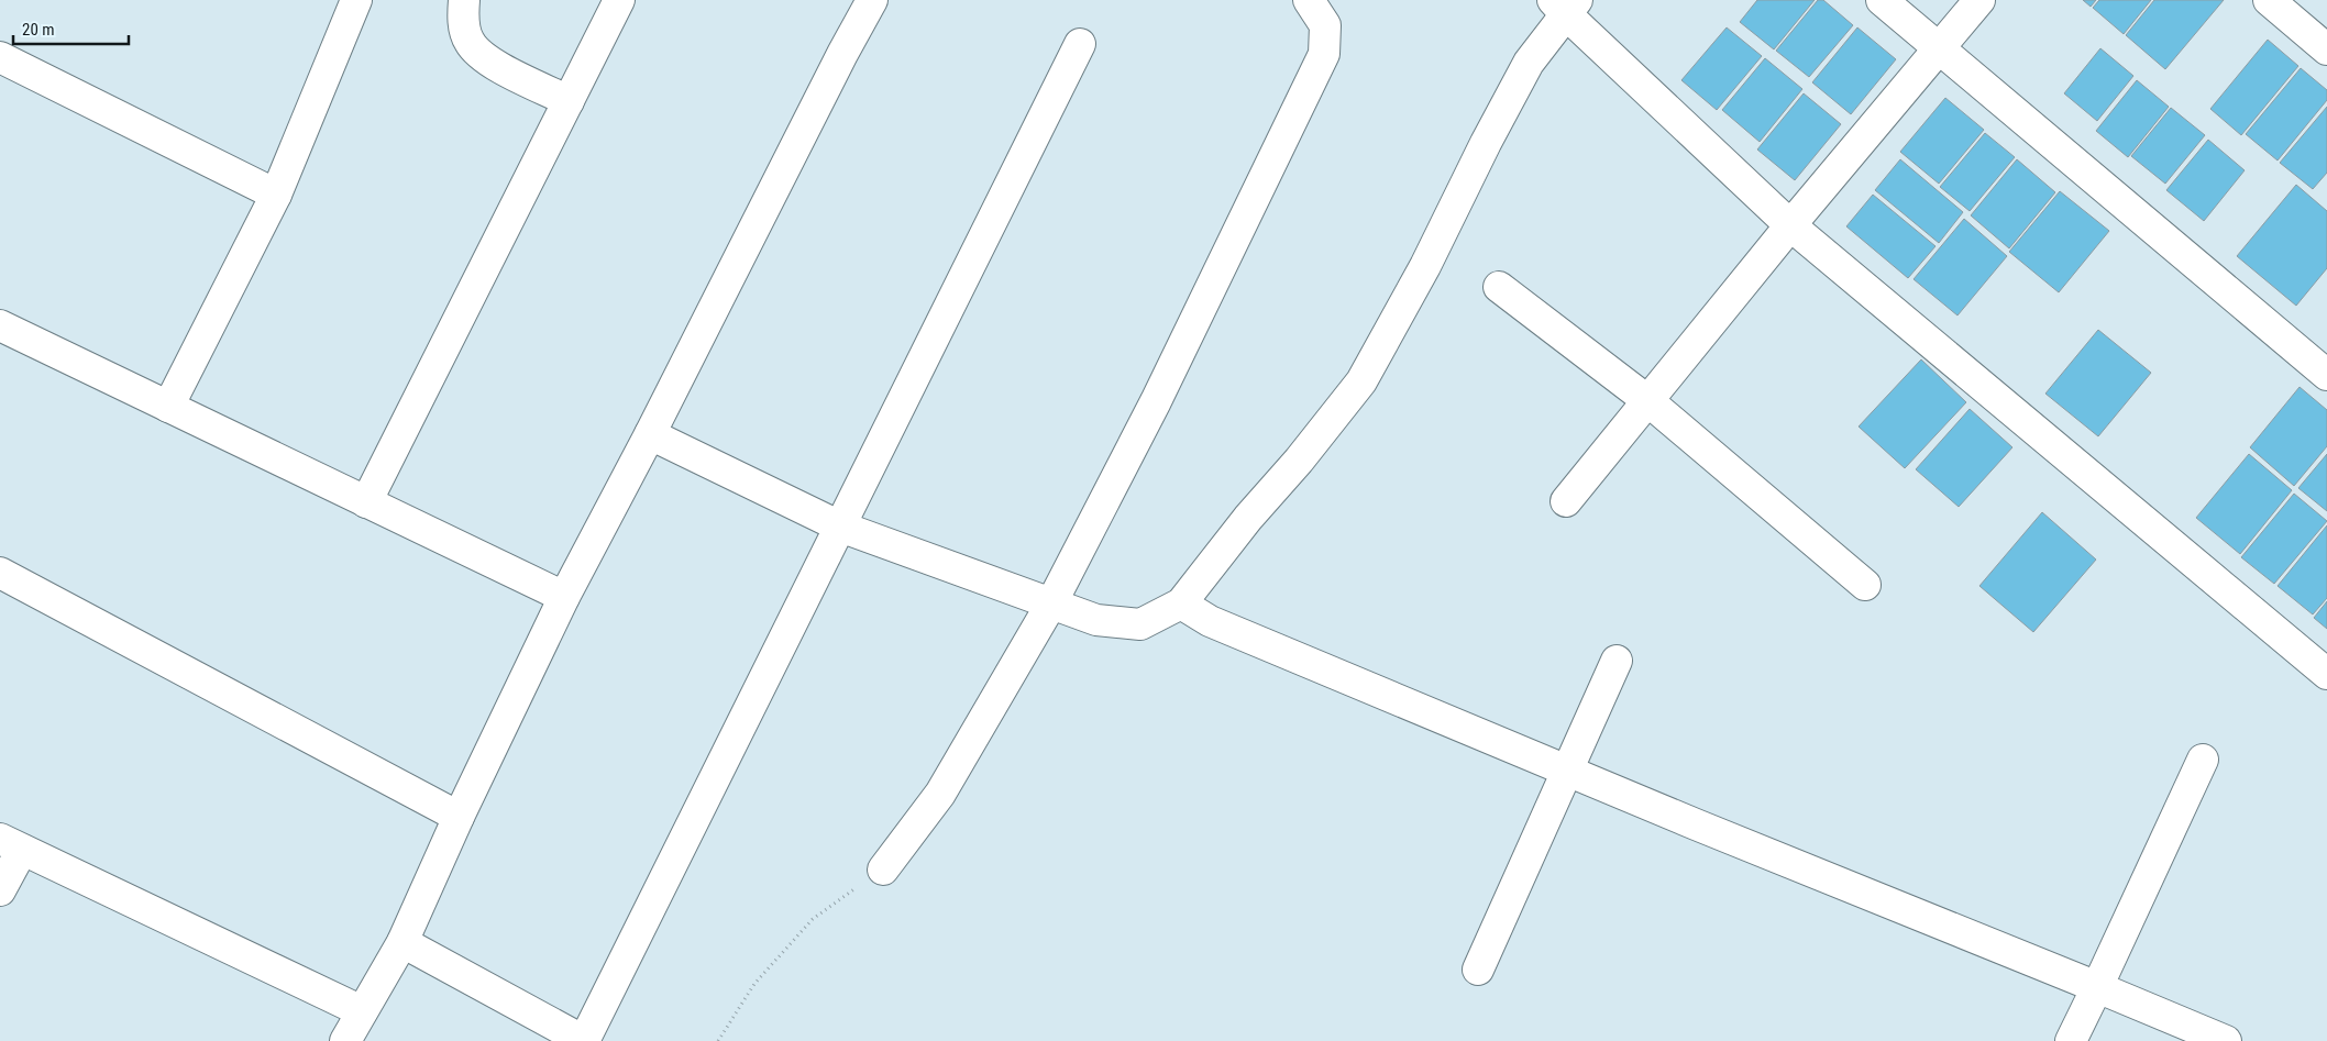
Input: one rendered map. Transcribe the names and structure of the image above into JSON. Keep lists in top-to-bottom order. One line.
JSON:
{"scale_bar":"20 m"}
